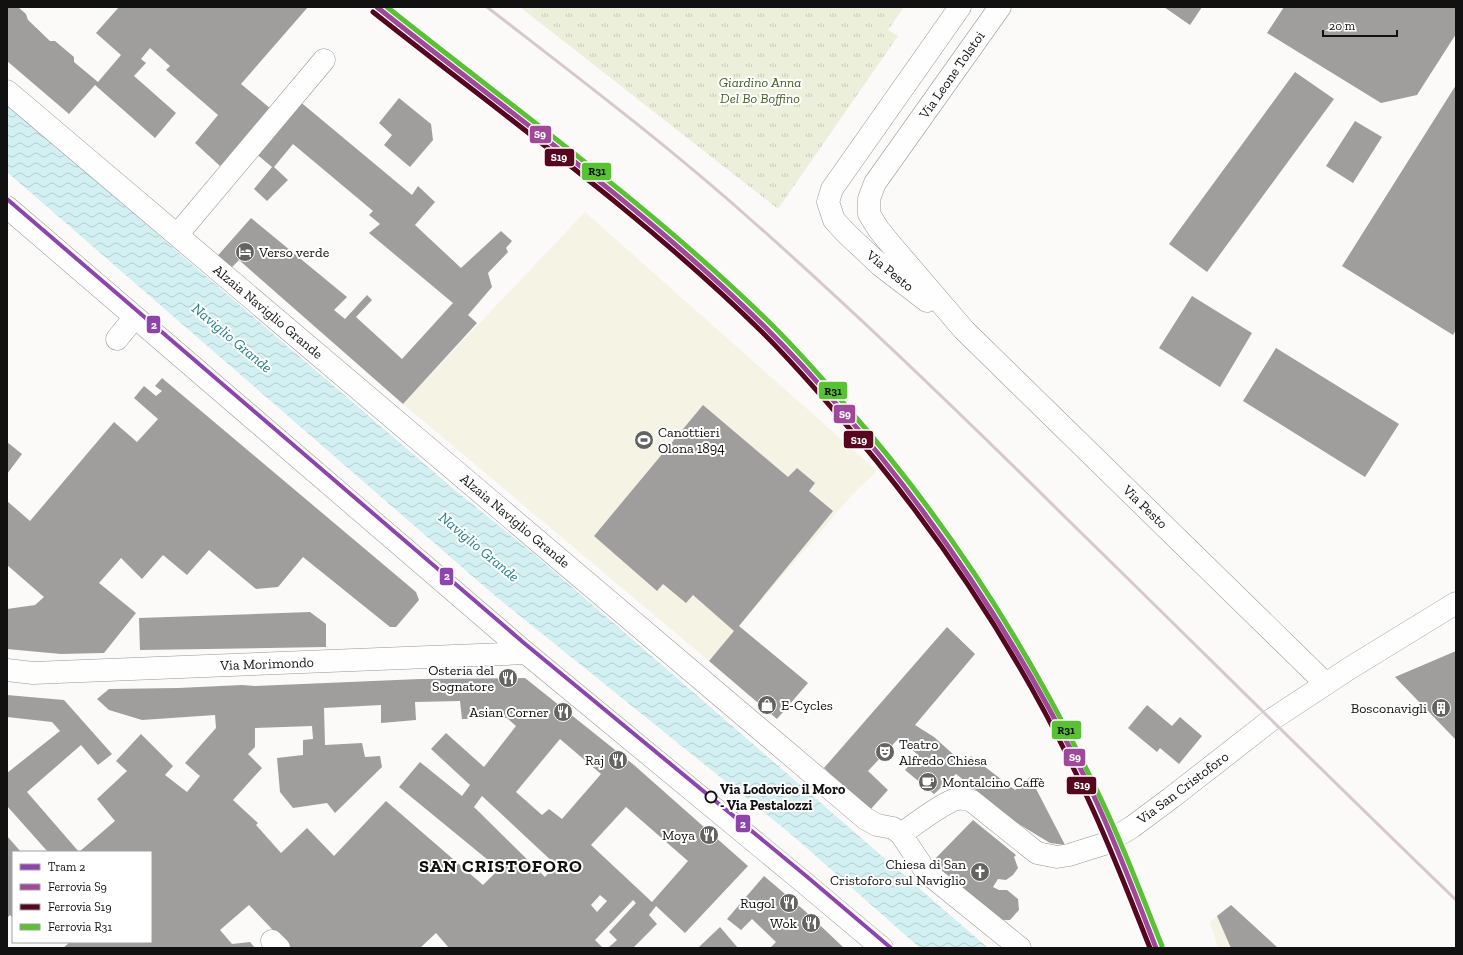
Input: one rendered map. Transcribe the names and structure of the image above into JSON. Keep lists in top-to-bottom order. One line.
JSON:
{"streets":{"street":["Via Leone Tolstoi","Via Pesto","Alzaia Naviglio Grande","Via Morimondo","Via San Cristoforo"]},"crossings":[["Via Leone Tolstoi","Via Pesto"],["Via Pesto","Via San Cristoforo"],["Alzaia Naviglio Grande","Via San Cristoforo"]],"districts":["SAN CRISTOFORO"],"water":["Naviglio Grande"],"parks":["Giardino Anna Del Bo Boffino"],"places":{"hotel":["Verso verde"],"sports":["Canottieri Olona 1894"],"restaurant":["Osteria del Sognatore","Asian Corner","Raj","Moya","Rugol","Wok"],"shop":["E-Cycles"],"building":["Bosconavigli"],"theatre":["Teatro Alfredo Chiesa"],"cafe":["Montalcino Caffè"],"other":["Via Lodovico il Moro - Via Pestalozzi"],"church":["Chiesa di San Cristoforo sul Naviglio"]},"lines":["rail line S9","rail line R31","rail line S19","tram line 2"],"legend":["Tram 2","Ferrovia S9","Ferrovia S19","Ferrovia R31"],"scale_bar":"20 m"}
